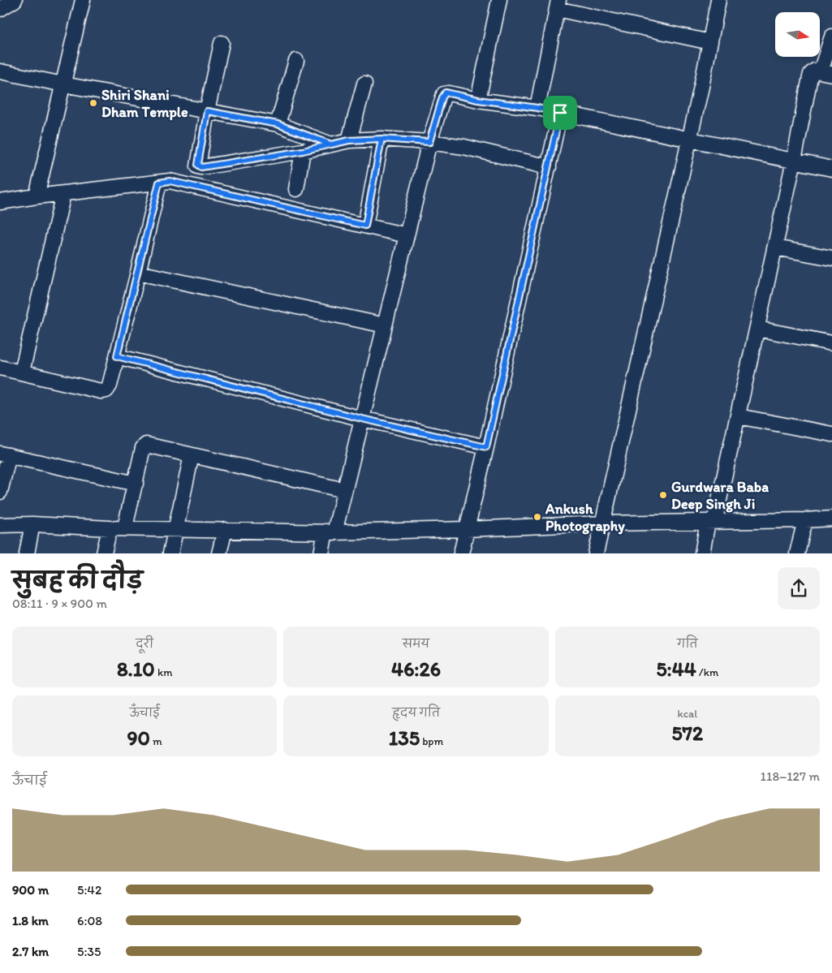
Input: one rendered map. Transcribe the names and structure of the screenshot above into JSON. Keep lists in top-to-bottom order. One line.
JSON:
{"places":["Shiri Shani Dham Temple","Gurdwara Baba Deep Singh Ji","Ankush Photography"],"north":"right","page":{"heading":["सुबह की दौड़","08:11 · 9 × 900 m"],"stats":[["दूरी","8.10 km"],["समय","46:26"],["गति","5:44 /km"],["ऊँचाई","90 m"],["हृदय गति","135 bpm"],["kcal","572"]],"chart":["ऊँचाई","118–127 m"],"list":[{"name":"900 m","note":"5:42"},{"name":"1.8 km","note":"6:08"},{"name":"2.7 km","note":"5:35"}]}}
